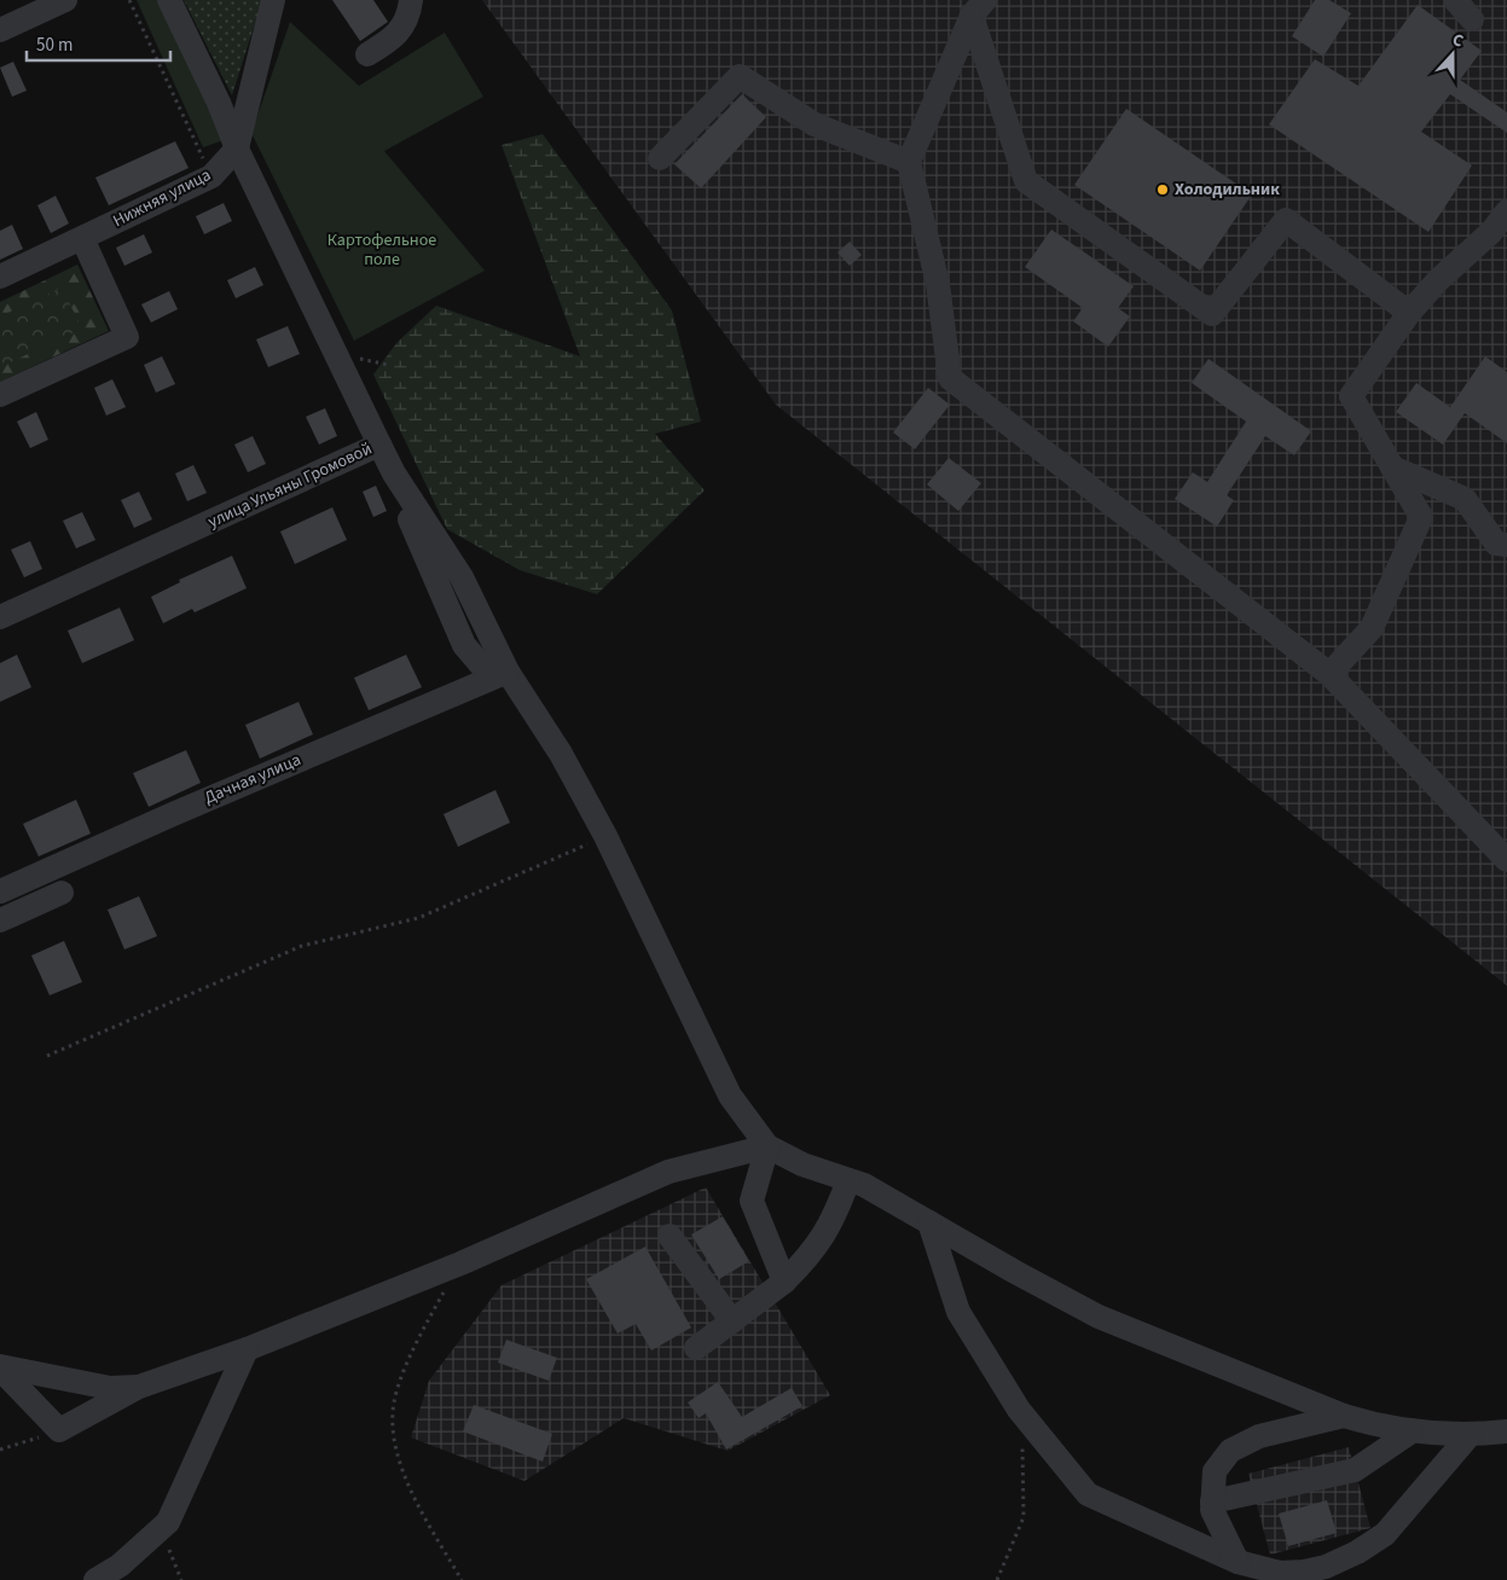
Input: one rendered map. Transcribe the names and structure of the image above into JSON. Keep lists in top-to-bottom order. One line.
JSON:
{"streets":{"street":["Нижняя улица","улица Ульяны Громовой","Дачная улица"]},"crossings":[["Нижняя улица","улица Ульяны Громовой"]],"parks":["Картофельное поле"],"places":["Холодильник"],"scale_bar":"50 m","north":"top"}
